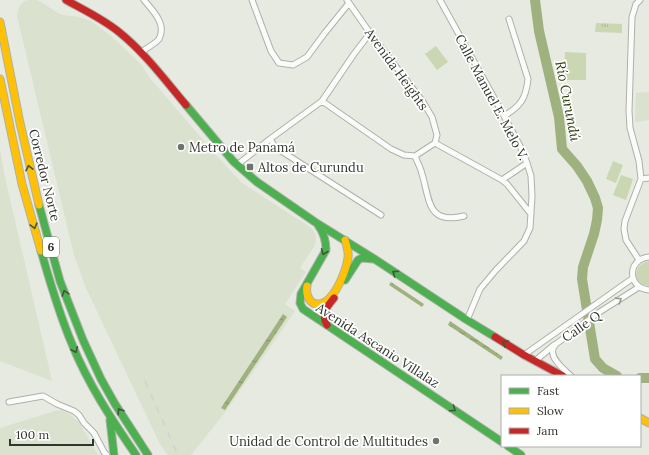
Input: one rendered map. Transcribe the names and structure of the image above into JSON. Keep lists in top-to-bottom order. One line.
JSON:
{"streets":{"main road":["Corredor Norte","6","Avenida Ascanio Villalaz"],"street":["Avenida Heights","Calle Manuel E. Melo V.","Calle Q"]},"crossings":[["Calle Manuel E. Melo V.","Avenida Ascanio Villalaz"],["Calle Q","Avenida Ascanio Villalaz"]],"water":["Río Curundú"],"places":{"other":["Metro de Panamá","Unidad de Control de Multitudes"],"transit":["Altos de Curundu"]},"legend":["Fast","Slow","Jam"],"scale_bar":"100 m"}
